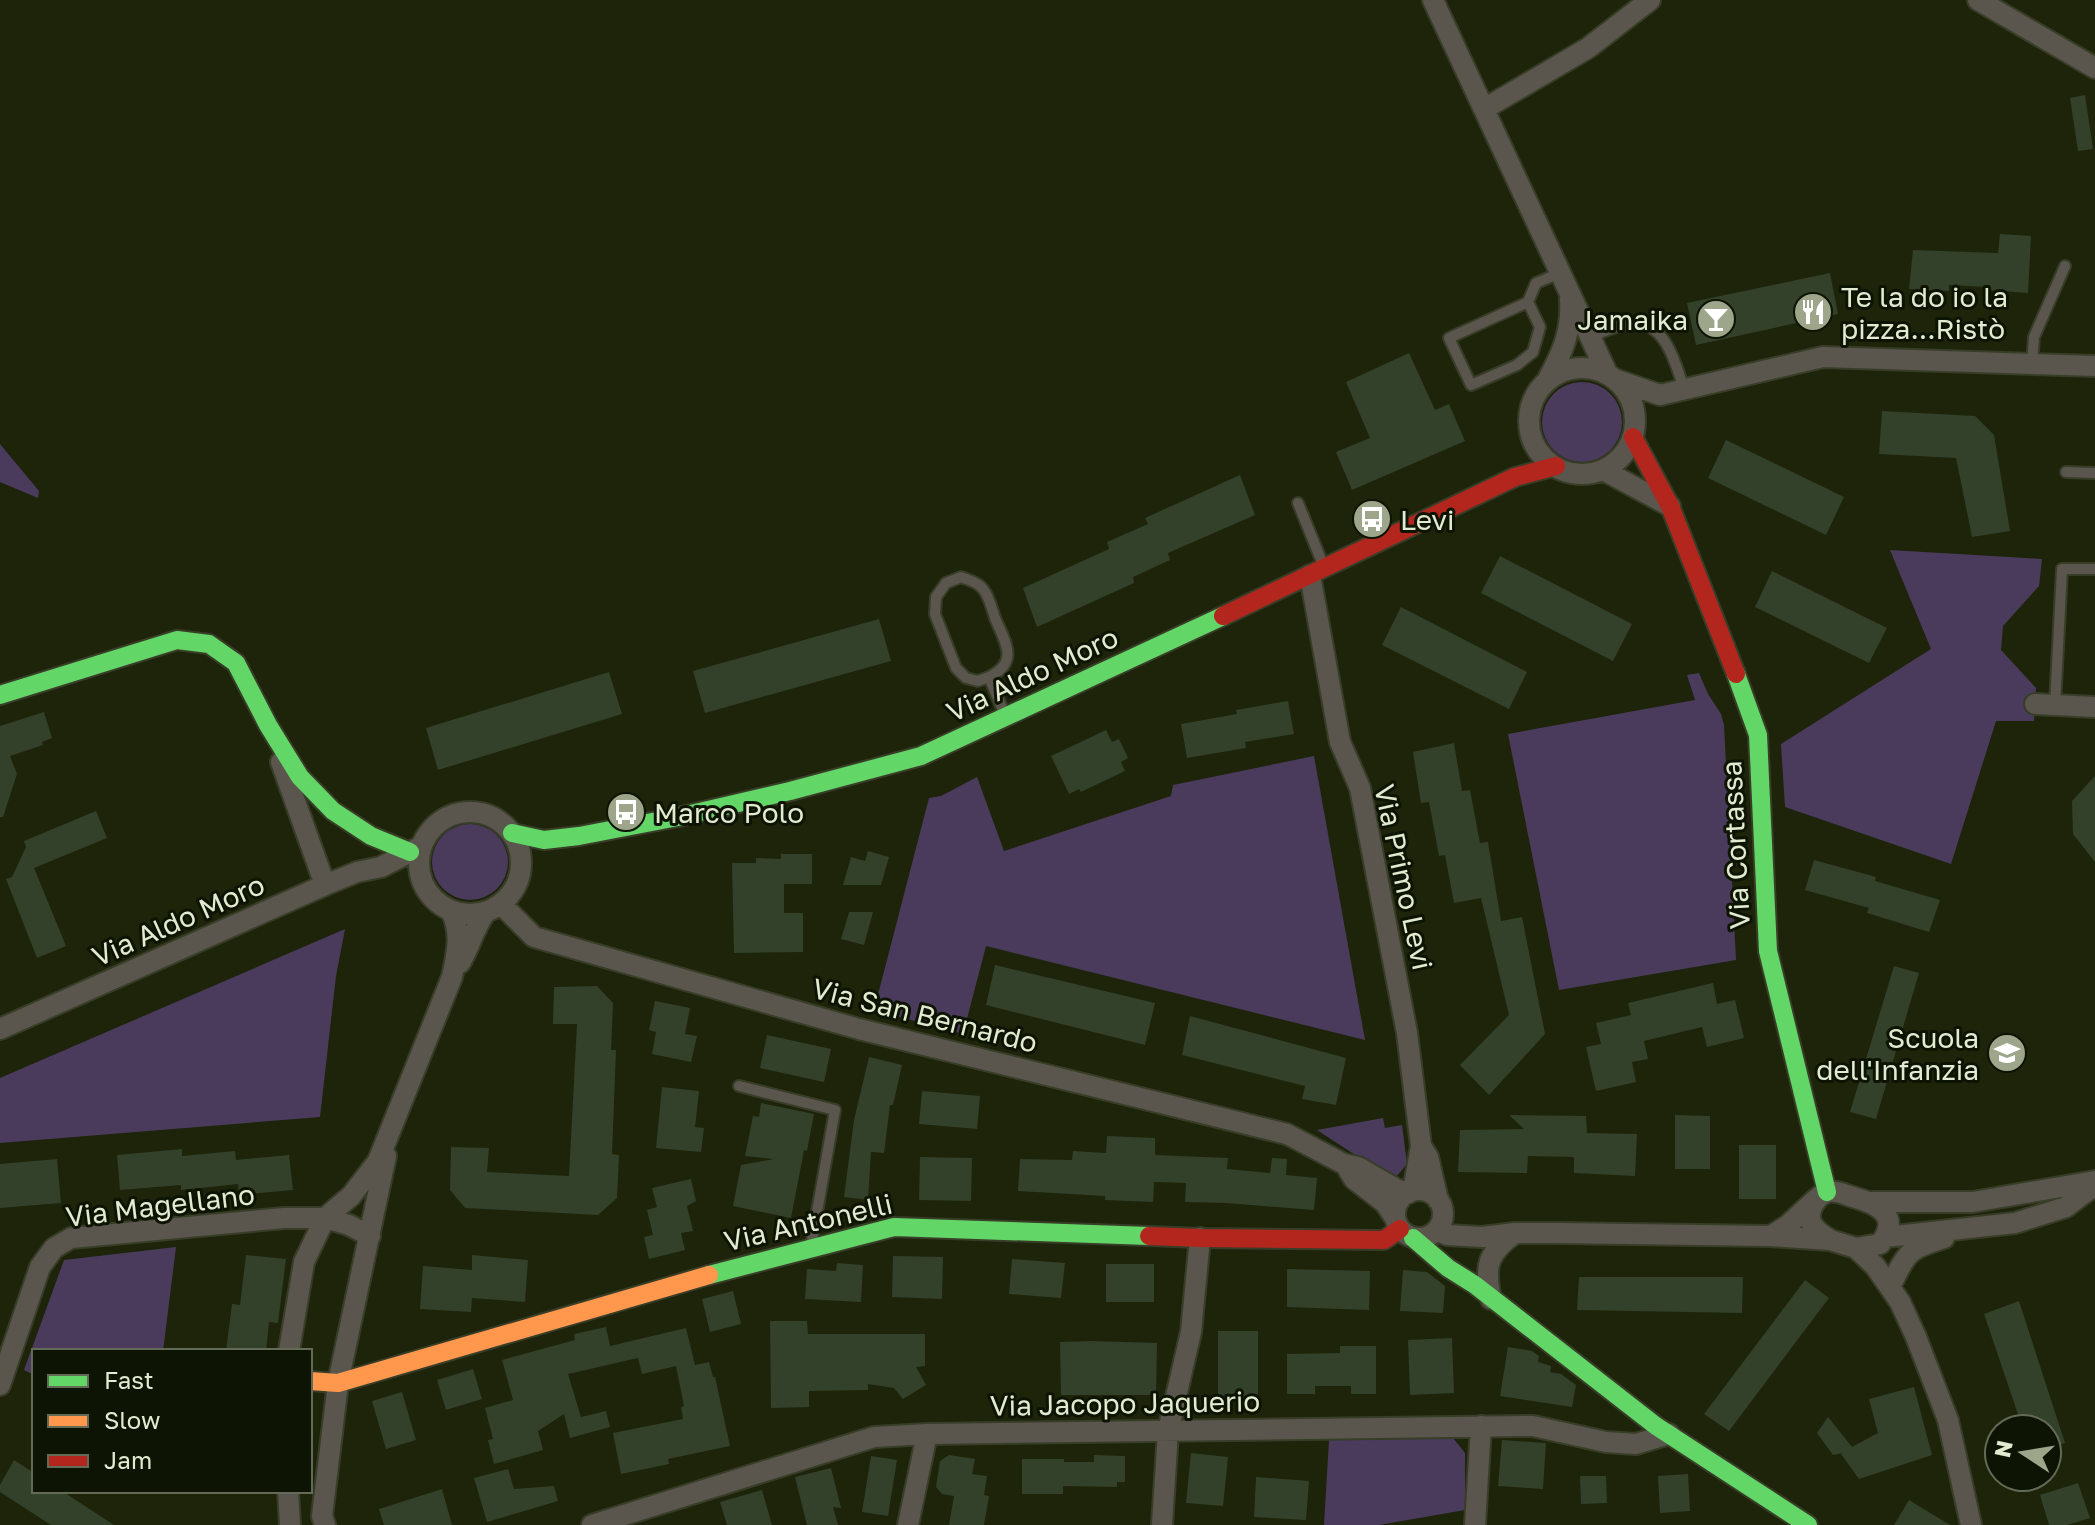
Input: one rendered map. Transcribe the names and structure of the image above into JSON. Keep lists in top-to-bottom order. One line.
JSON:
{"streets":{"street":["Via Aldo Moro","Via Cortassa","Via Primo Levi","Via San Bernardo","Via Magellano","Via Antonelli","Via Jacopo Jaquerio"]},"crossings":[["Via Aldo Moro","Via Cortassa"],["Via Aldo Moro","Via Primo Levi"],["Via Aldo Moro","Via San Bernardo"],["Via Primo Levi","Via San Bernardo"],["Via Primo Levi","Via Antonelli"],["Via San Bernardo","Via Antonelli"]],"places":{"restaurant":["Te la do io la pizza...Ristò"],"bar":["Jamaika"],"bus stop":["Levi","Marco Polo"],"school or university":["Scuola dell'Infanzia"]},"legend":["Fast","Slow","Jam"],"north":"left"}
